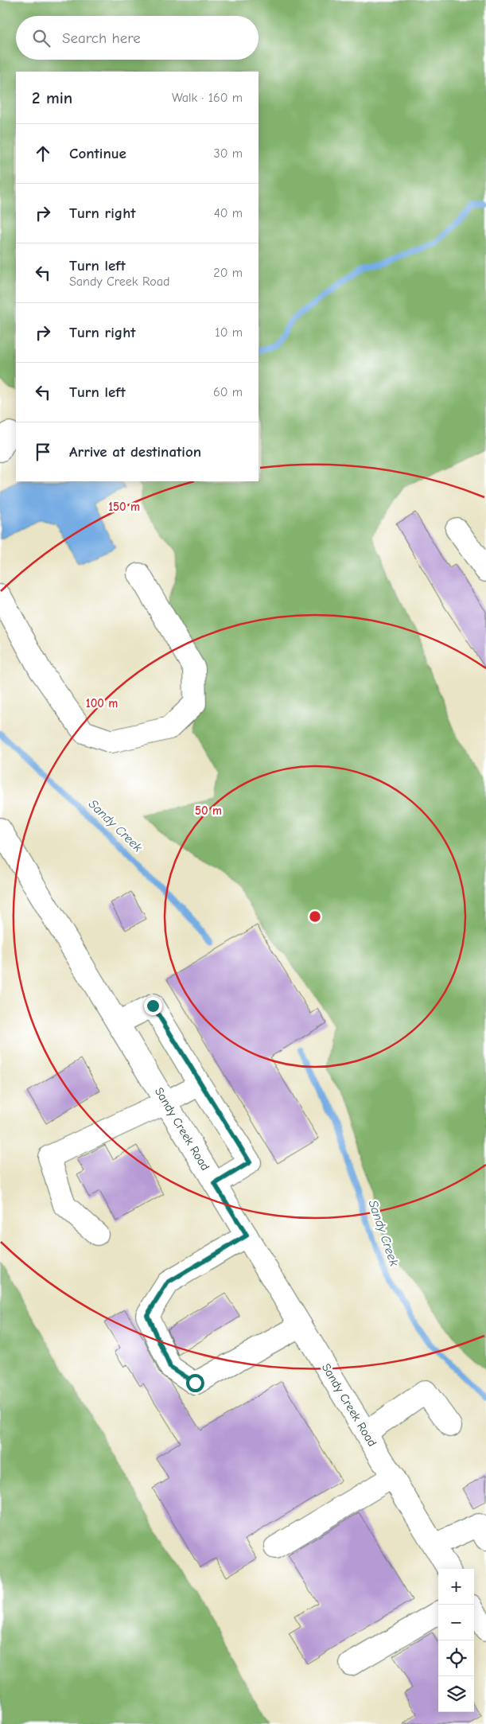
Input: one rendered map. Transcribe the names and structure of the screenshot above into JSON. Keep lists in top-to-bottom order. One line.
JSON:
{"streets":{"main road":["Sandy Creek Road"]},"water":["Sandy Creek"],"page":{"search":"Search here","heading":["2 min","Walk · 160 m"],"list":[["Continue","30 m"],["Turn right","40 m"],["Turn left","Sandy Creek Road","20 m"],["Turn right","10 m"],["Turn left","60 m"],"Arrive at destination"],"map_buttons":["+","−"]},"rings":["150 m","100 m","50 m"]}
